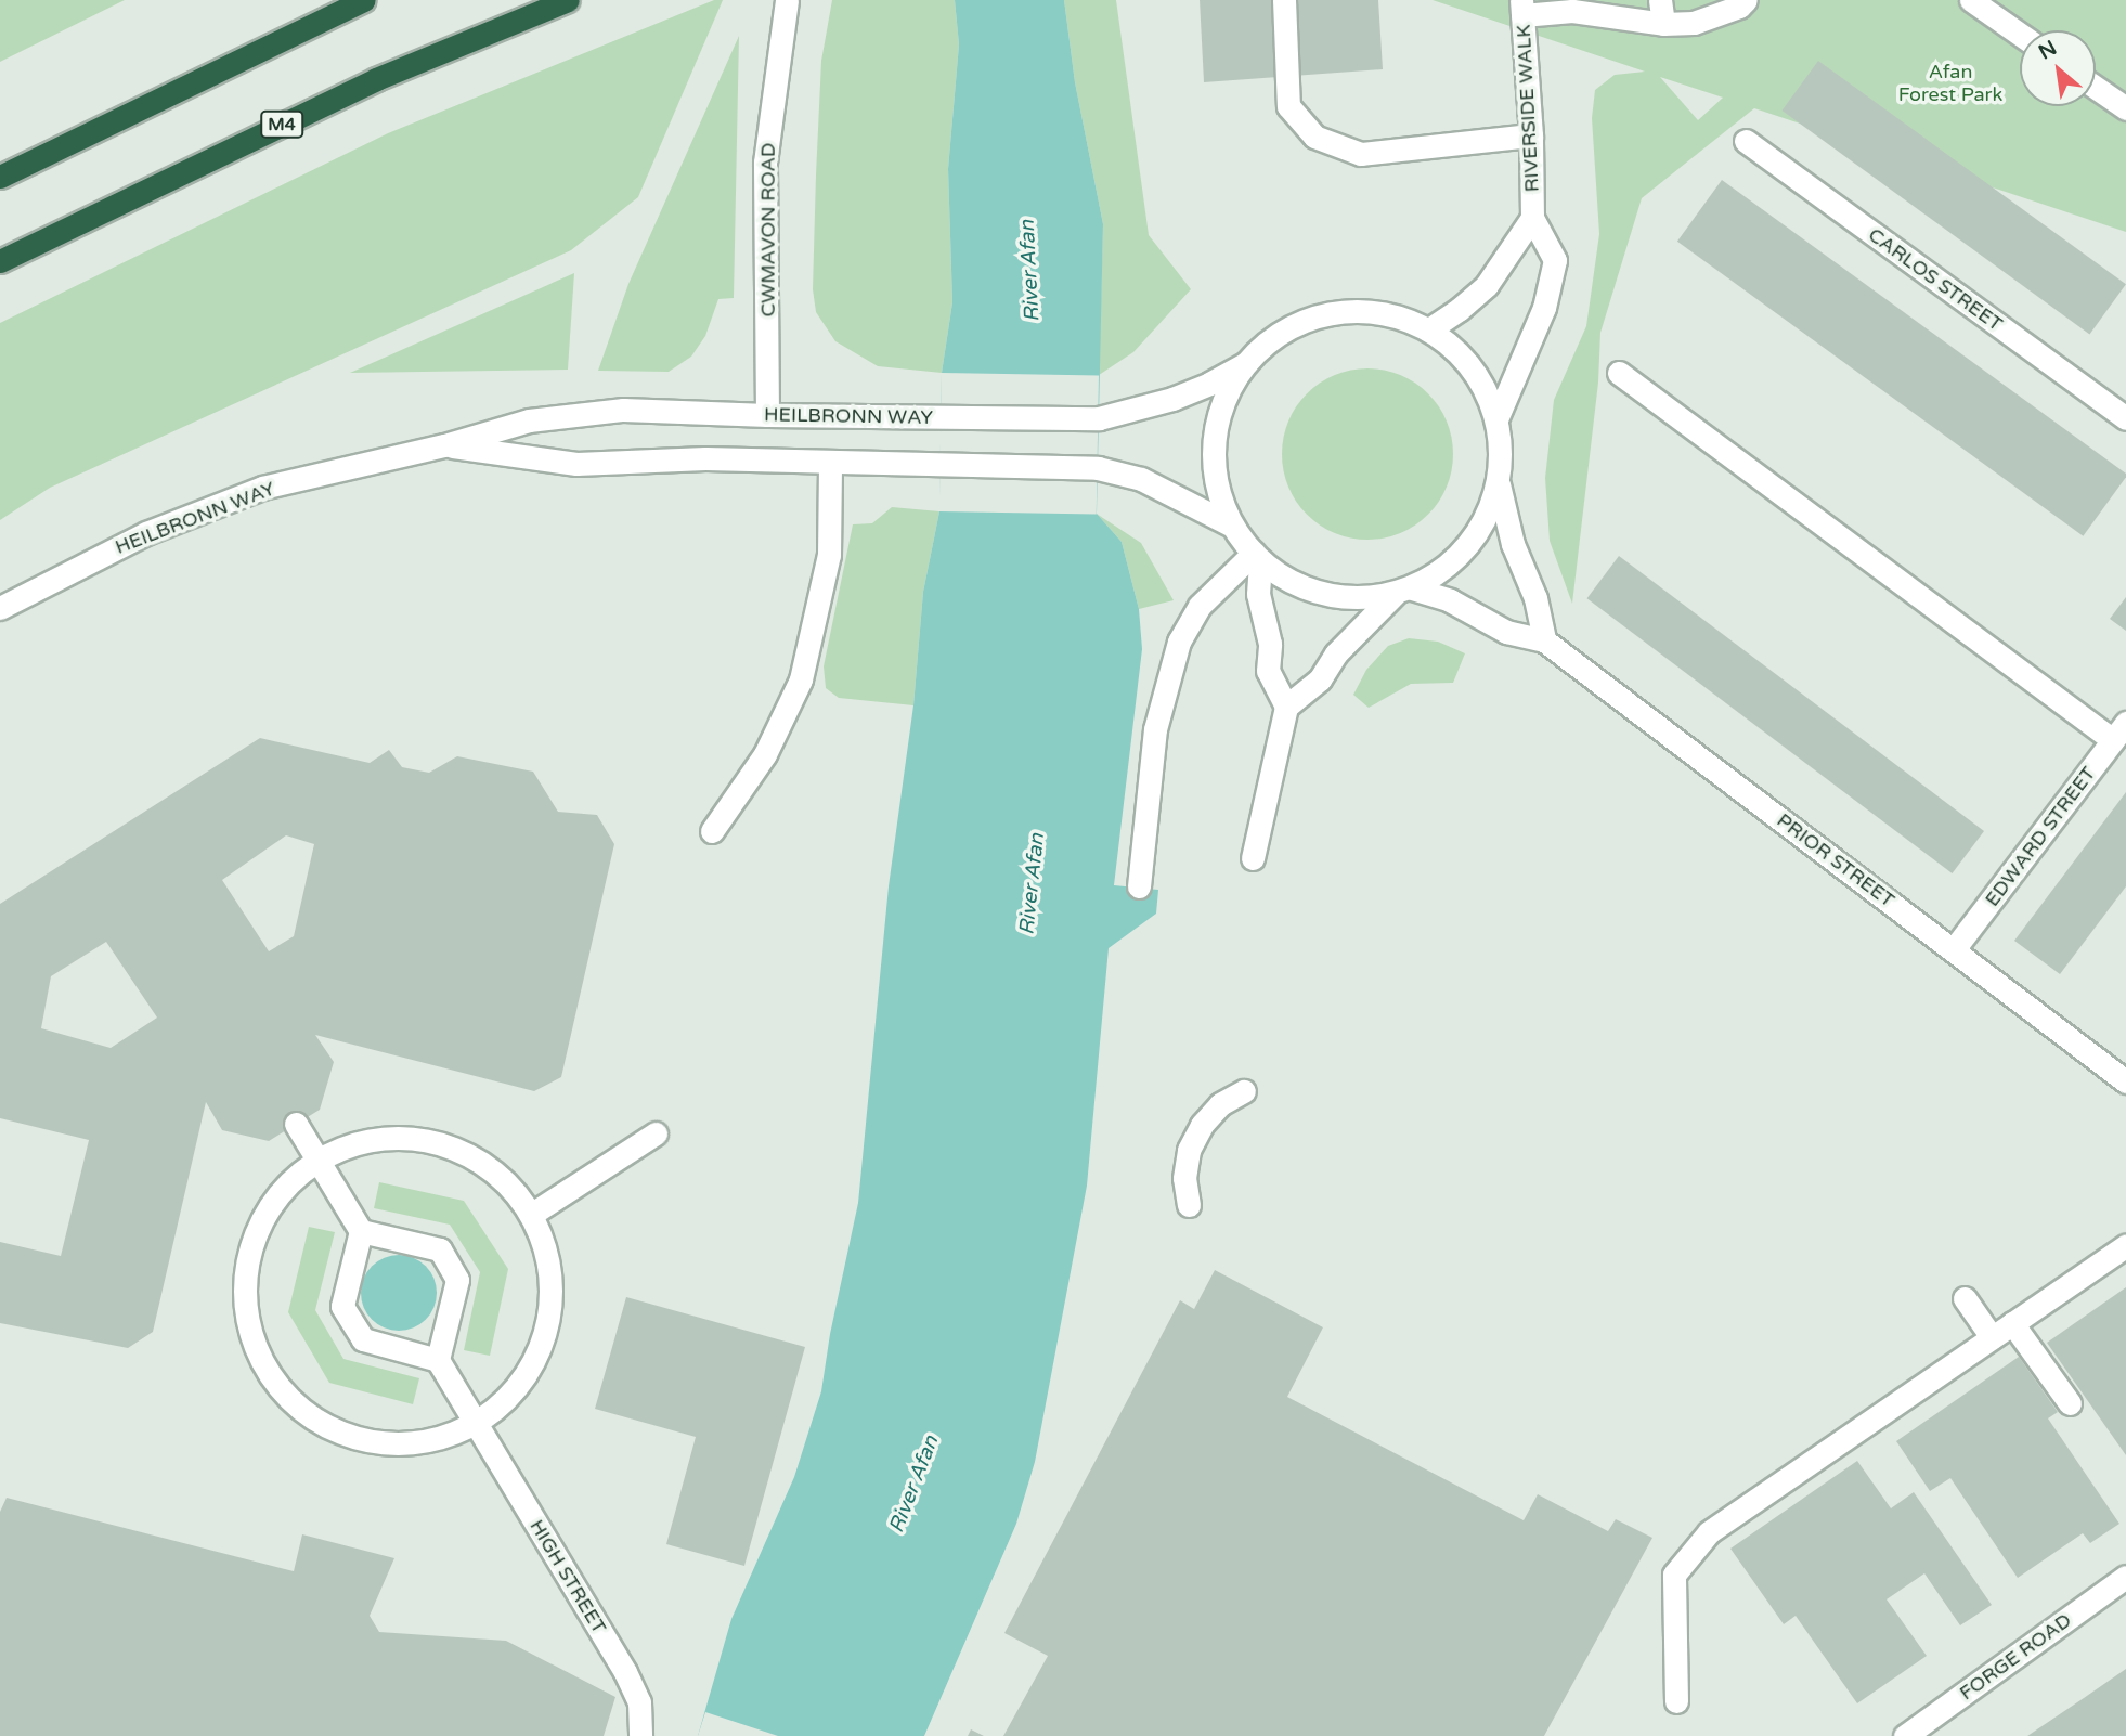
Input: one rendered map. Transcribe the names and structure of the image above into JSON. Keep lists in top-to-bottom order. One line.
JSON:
{"streets":{"highway":["M4"],"street":["RIVERSIDE WALK","CWMAVON ROAD","CARLOS STREET","HEILBRONN WAY","EDWARD STREET","PRIOR STREET","HIGH STREET","FORGE ROAD"]},"crossings":[["CWMAVON ROAD","HEILBRONN WAY"],["HEILBRONN WAY","PRIOR STREET"],["EDWARD STREET","PRIOR STREET"]],"water":["River Afan"],"parks":["Afan Forest Park"],"north":"top left"}
